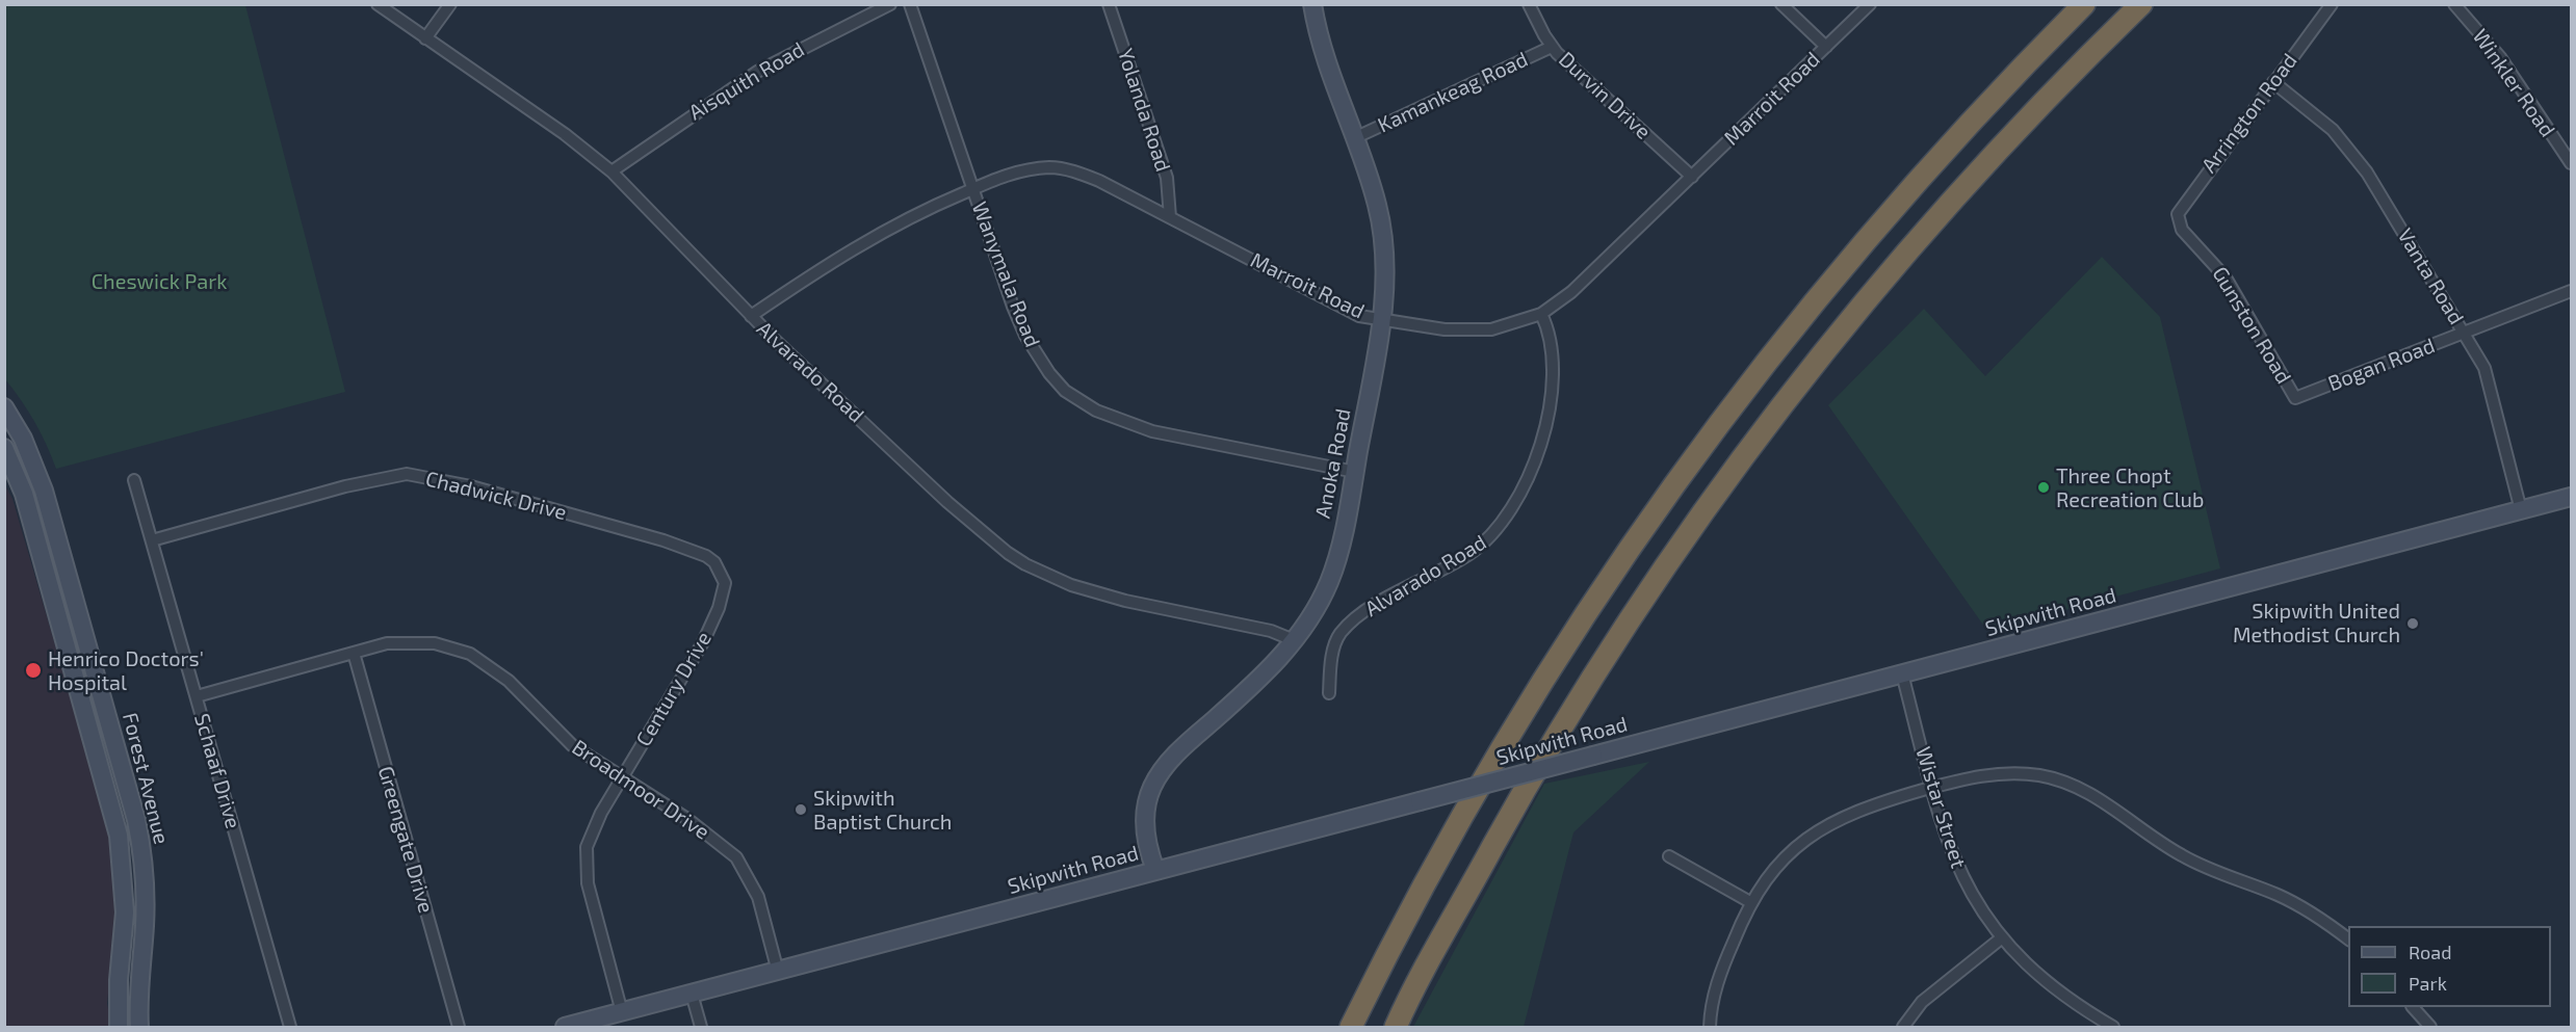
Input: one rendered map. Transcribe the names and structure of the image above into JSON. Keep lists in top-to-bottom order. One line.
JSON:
{"streets":{"main road":["Anoka Road","Skipwith Road","Forest Avenue"],"street":["Aisquith Road","Winkler Road","Kamankeag Road","Durvin Drive","Marroit Road","Yolanda Road","Arrington Road","Wanymala Road","Vanta Road","Gunston Road","Bogan Road","Alvarado Road","Chadwick Drive","Century Drive","Schaaf Drive","Broadmoor Drive","Wistar Street","Greengate Drive"]},"crossings":[["Aisquith Road","Alvarado Road"],["Kamankeag Road","Durvin Drive"],["Kamankeag Road","Anoka Road"],["Durvin Drive","Marroit Road"],["Marroit Road","Yolanda Road"],["Marroit Road","Wanymala Road"],["Marroit Road","Alvarado Road"],["Marroit Road","Anoka Road"],["Arrington Road","Vanta Road"],["Arrington Road","Gunston Road"],["Wanymala Road","Anoka Road"],["Vanta Road","Bogan Road"],["Vanta Road","Skipwith Road"],["Gunston Road","Bogan Road"],["Alvarado Road","Anoka Road"],["Anoka Road","Skipwith Road"],["Chadwick Drive","Century Drive"],["Chadwick Drive","Schaaf Drive"],["Skipwith Road","Century Drive"],["Skipwith Road","Broadmoor Drive"],["Skipwith Road","Wistar Street"],["Century Drive","Broadmoor Drive"],["Schaaf Drive","Broadmoor Drive"],["Broadmoor Drive","Greengate Drive"]],"parks":["Cheswick Park"],"places":["Three Chopt Recreation Club","Skipwith United Methodist Church","Henrico Doctors' Hospital","Skipwith Baptist Church"],"legend":["Road","Park"]}
